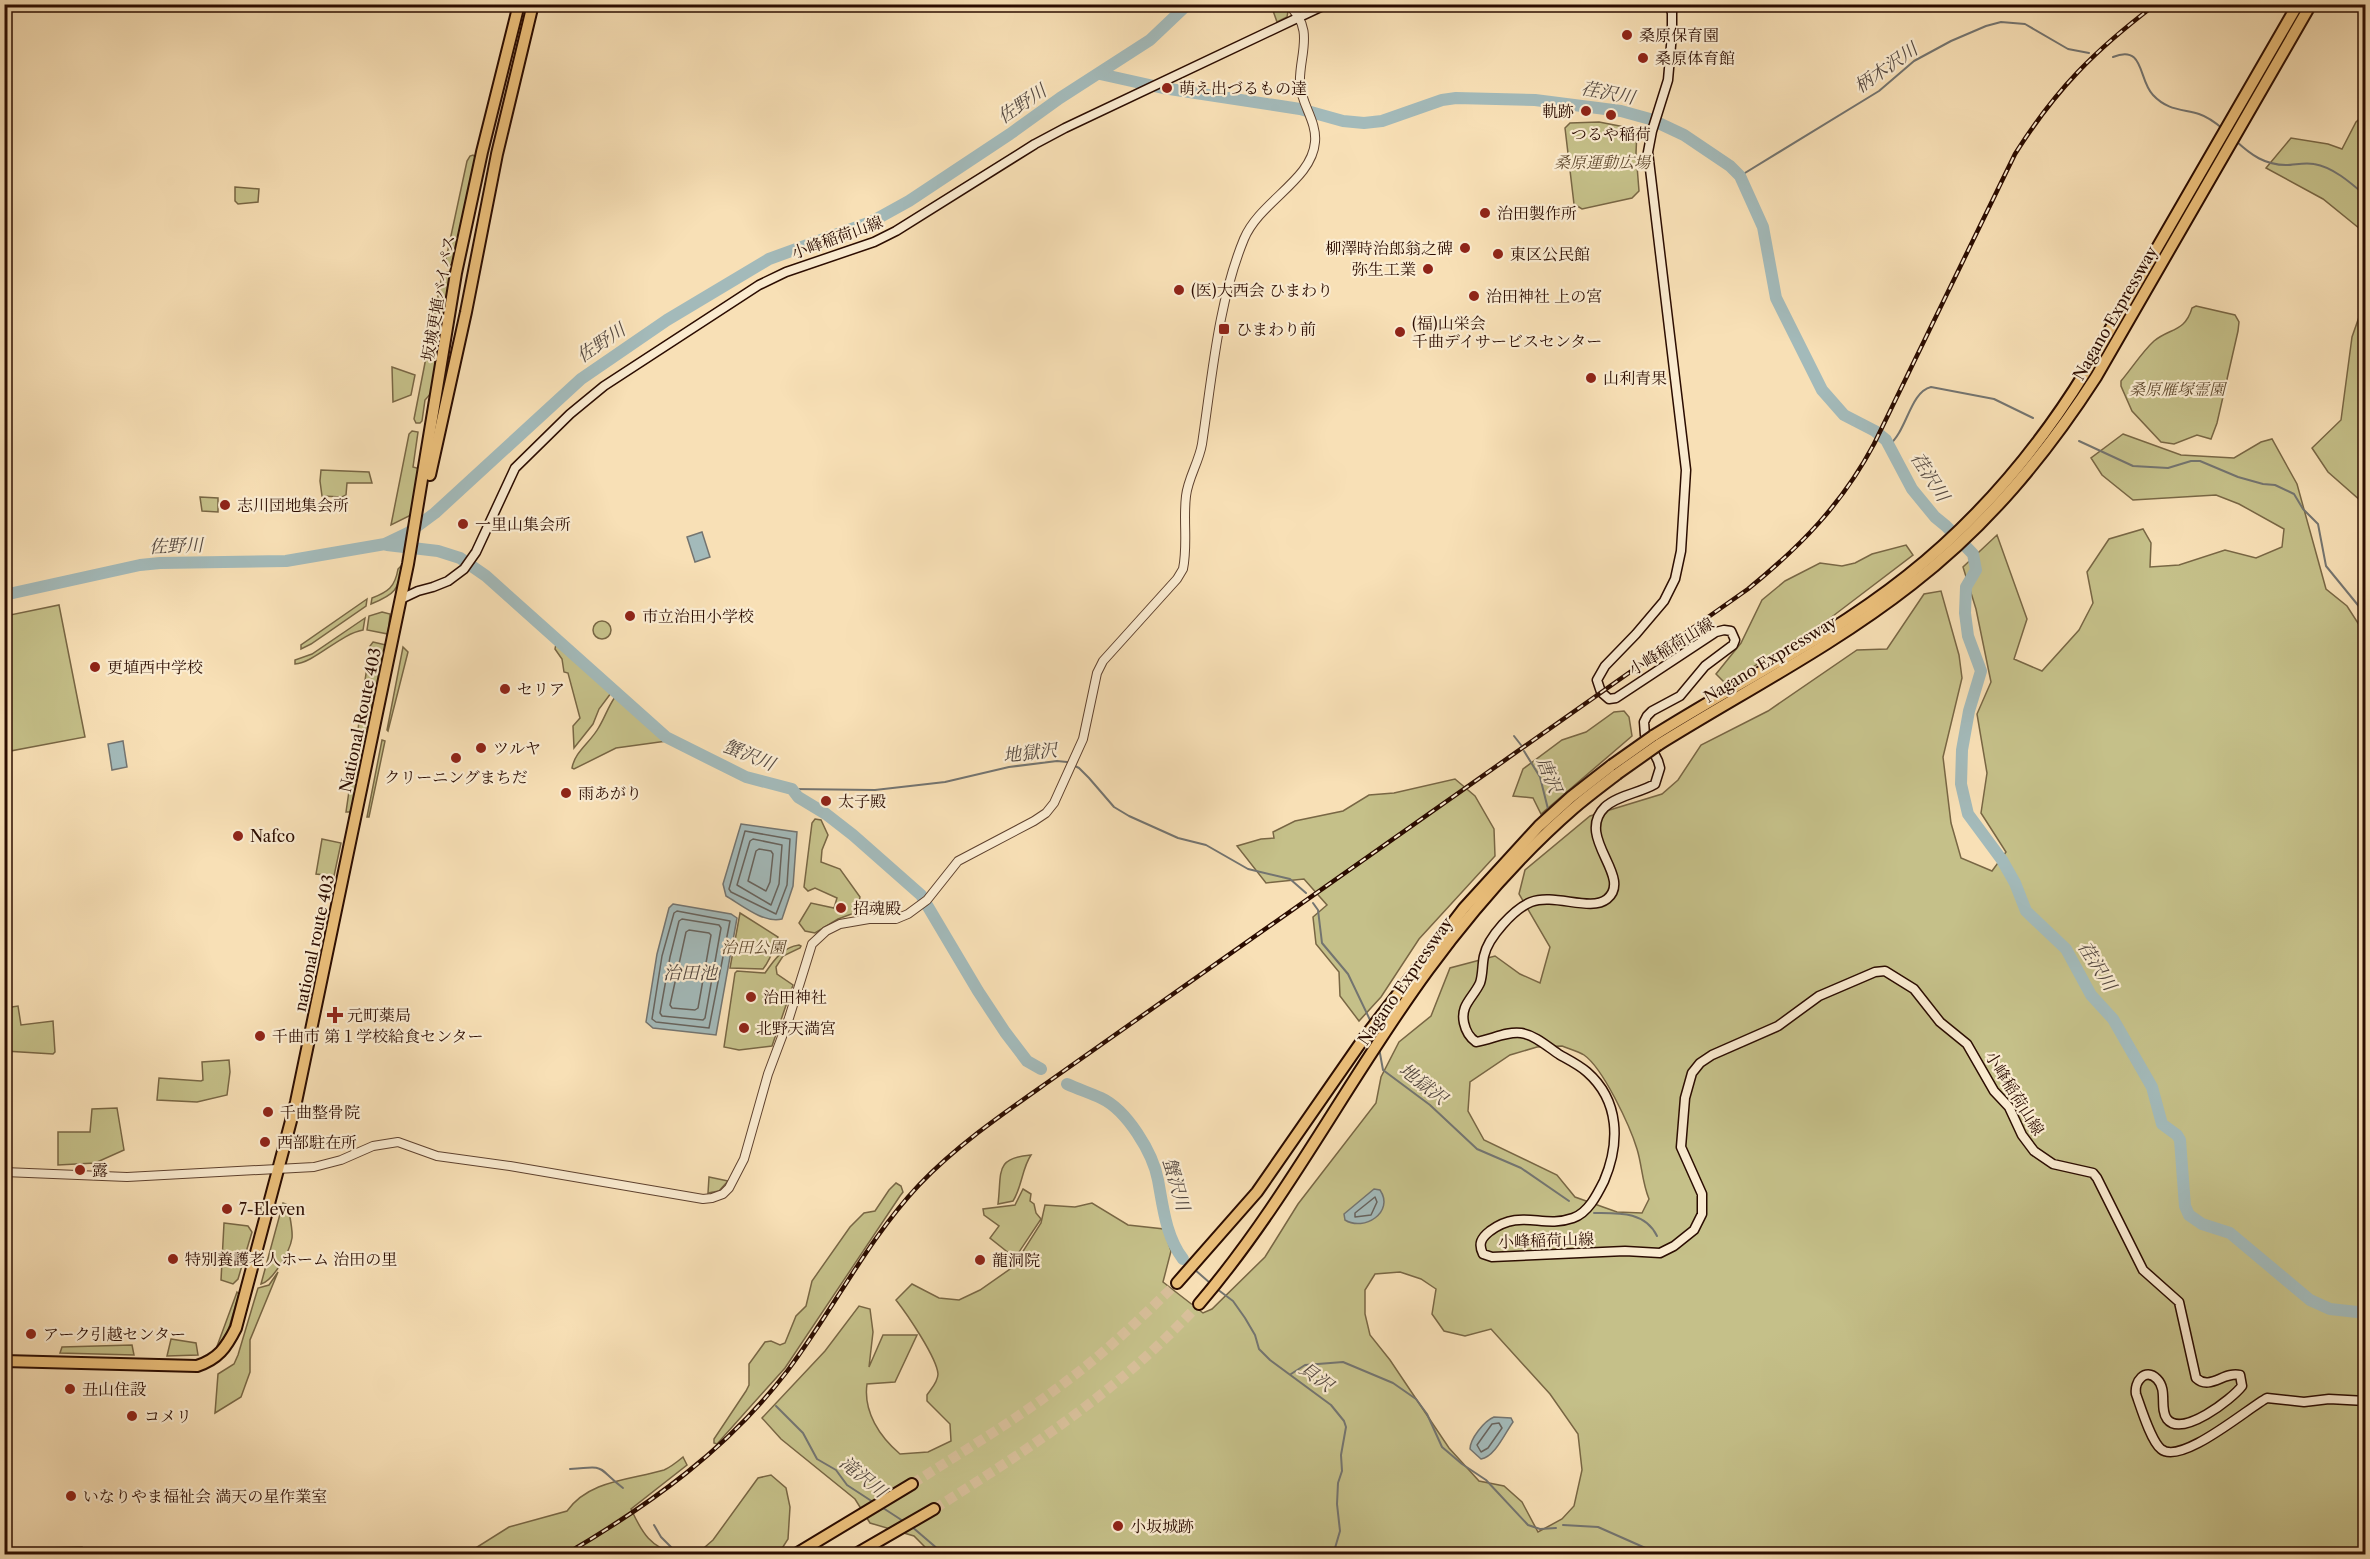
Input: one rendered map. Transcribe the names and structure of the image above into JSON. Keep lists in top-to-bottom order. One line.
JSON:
{"streets":{"highway":["坂城更埴バイパス","Nagano Expressway","National Route 403","national route 403"],"main road":["小峰稲荷山線"]},"crossings":[["小峰稲荷山線","坂城更埴バイパス"],["小峰稲荷山線","National Route 403"],["坂城更埴バイパス","National Route 403"],["National Route 403","national route 403"]],"water":["柄木沢川","荏沢川","佐野川","地獄沢","蟹沢川","唐沢","治田池","貝沢","滝沢川"],"parks":["桑原運動広場","桑原雁塚霊園","治田公園"],"places":{"other":["桑原保育園","桑原体育館","萌え出づるもの達","軌跡","つるや稲荷","治田製作所","柳澤時治郎翁之碑","東区公民館","弥生工業","(医)大西会 ひまわり","治田神社 上の宮","(福)山栄会 千曲デイサービスセンター","山利青果","志川団地集会所","一里山集会所","市立治田小学校","更埴西中学校","セリア","ツルヤ","クリーニングまちだ","雨あがり","太子殿","Nafco","招魂殿","治田神社","北野天満宮","千曲市 第１学校給食センター","千曲整骨院","西部駐在所","露","7-Eleven","特別養護老人ホーム 治田の里","龍洞院","アーク引越センター","丑山住設","コメリ","いなりやま福祉会 満天の星作業室","小坂城跡"],"transit":["ひまわり前"],"health":["元町薬局"]}}
